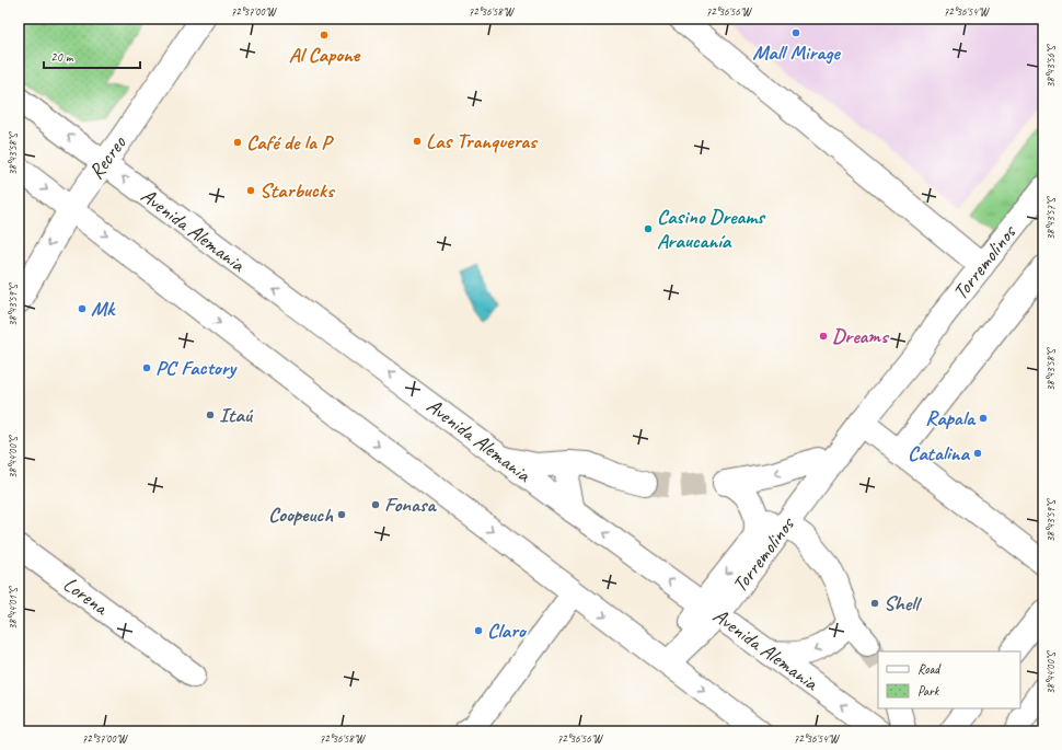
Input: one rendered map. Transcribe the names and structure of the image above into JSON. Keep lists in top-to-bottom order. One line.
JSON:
{"streets":{"main road":["Recreo","Avenida Alemania","Torremolinos","Lorena"]},"crossings":[["Recreo","Avenida Alemania"],["Avenida Alemania","Torremolinos"]],"places":["Mall Mirage","Al Capone","Las Tranqueras","Café de la P","Starbucks","Casino Dreams Araucanía","Mk","Dreams","PC Factory","Itaú","Rapala","Catalina","Fonasa","Coopeuch","Shell","Claro"],"legend":["Road","Park"],"scale_bar":"20 m","coordinates":["72°37'00\"W","72°36'58\"W","72°36'56\"W","72°36'54\"W","38°43'56\"S","38°43'58\"S","38°43'57\"S","38°43'59\"S","38°44'00\"S","38°44'01\"S"]}
